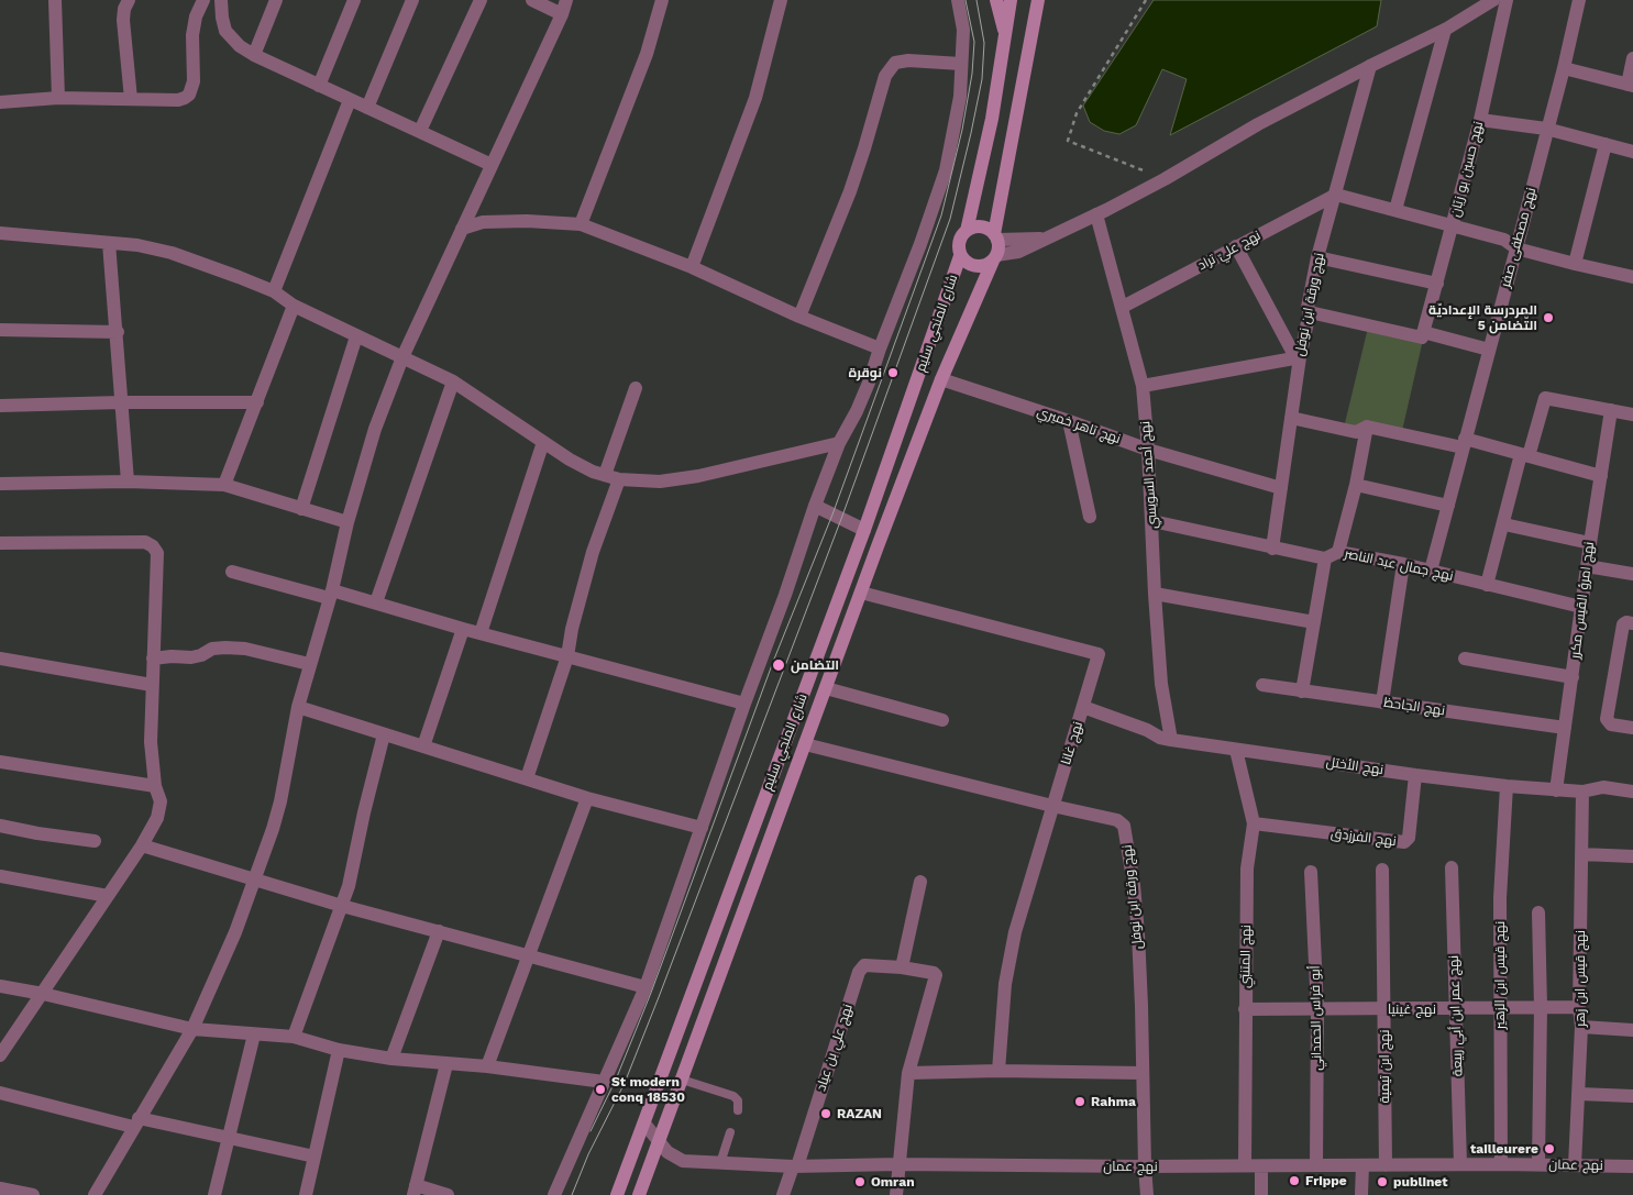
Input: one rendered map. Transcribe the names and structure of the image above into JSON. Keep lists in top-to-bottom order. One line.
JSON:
{"streets":{"main road":["شارع المنجي سليم"],"street":["نهج حسين بو زيّان","نهج مصطفى صفر","نهج عليّ تراد","نهج ورقة ابن نوفل","نهج تاهر خميري","نهج أحمد السويسي","نهج جمال عبد الناصر","نهج امرؤ القيس مكرر","نهج الجاحظ","نهج غانا","نهج الأختل","نهج الفرزدق","نهج المتنبّي","نهج قيس ابن الزهير","نهج قيس ابن زهر","نهج غينيا","نهج عمر ابن أبي ربيعة","أبو فراس الحمداني","نهج علي بن عياد","نهج ابن تيمية","نهج عمان"]},"crossings":[["نهج مصطفى صفر","نهج جمال عبد الناصر"],["نهج عليّ تراد","نهج ورقة ابن نوفل"],["نهج عليّ تراد","نهج أحمد السويسي"],["نهج ورقة ابن نوفل","شارع المنجي سليم"],["نهج ورقة ابن نوفل","نهج تاهر خميري"],["نهج ورقة ابن نوفل","نهج جمال عبد الناصر"],["نهج ورقة ابن نوفل","نهج غانا"],["نهج ورقة ابن نوفل","نهج عمان"],["شارع المنجي سليم","نهج تاهر خميري"],["شارع المنجي سليم","نهج غانا"],["شارع المنجي سليم","نهج عمان"],["نهج تاهر خميري","نهج أحمد السويسي"],["نهج أحمد السويسي","نهج جمال عبد الناصر"],["نهج أحمد السويسي","نهج الأختل"],["نهج جمال عبد الناصر","نهج امرؤ القيس مكرر"],["نهج امرؤ القيس مكرر","نهج الجاحظ"],["نهج امرؤ القيس مكرر","نهج الأختل"],["نهج غانا","نهج الأختل"],["نهج الأختل","نهج الفرزدق"],["نهج الأختل","نهج المتنبّي"],["نهج الأختل","نهج قيس ابن الزهير"],["نهج الأختل","نهج قيس ابن زهر"],["نهج الفرزدق","نهج المتنبّي"],["نهج المتنبّي","نهج غينيا"],["نهج المتنبّي","نهج عمان"],["نهج قيس ابن الزهير","نهج غينيا"],["نهج قيس ابن الزهير","نهج عمان"],["نهج قيس ابن زهر","نهج غينيا"],["نهج قيس ابن زهر","نهج عمان"],["نهج غينيا","نهج عمر ابن أبي ربيعة"],["نهج غينيا","أبو فراس الحمداني"],["نهج غينيا","نهج ابن تيمية"],["نهج عمر ابن أبي ربيعة","نهج عمان"],["أبو فراس الحمداني","نهج عمان"],["نهج علي بن عياد","نهج عمان"],["نهج ابن تيمية","نهج عمان"]],"places":["المردرسة الإعداديّة التّضامن 5","نوقرة","التضامن","St modern conq 18530","Rahma","RAZAN","tailleurere","Frippe","Omran","publinet"]}
